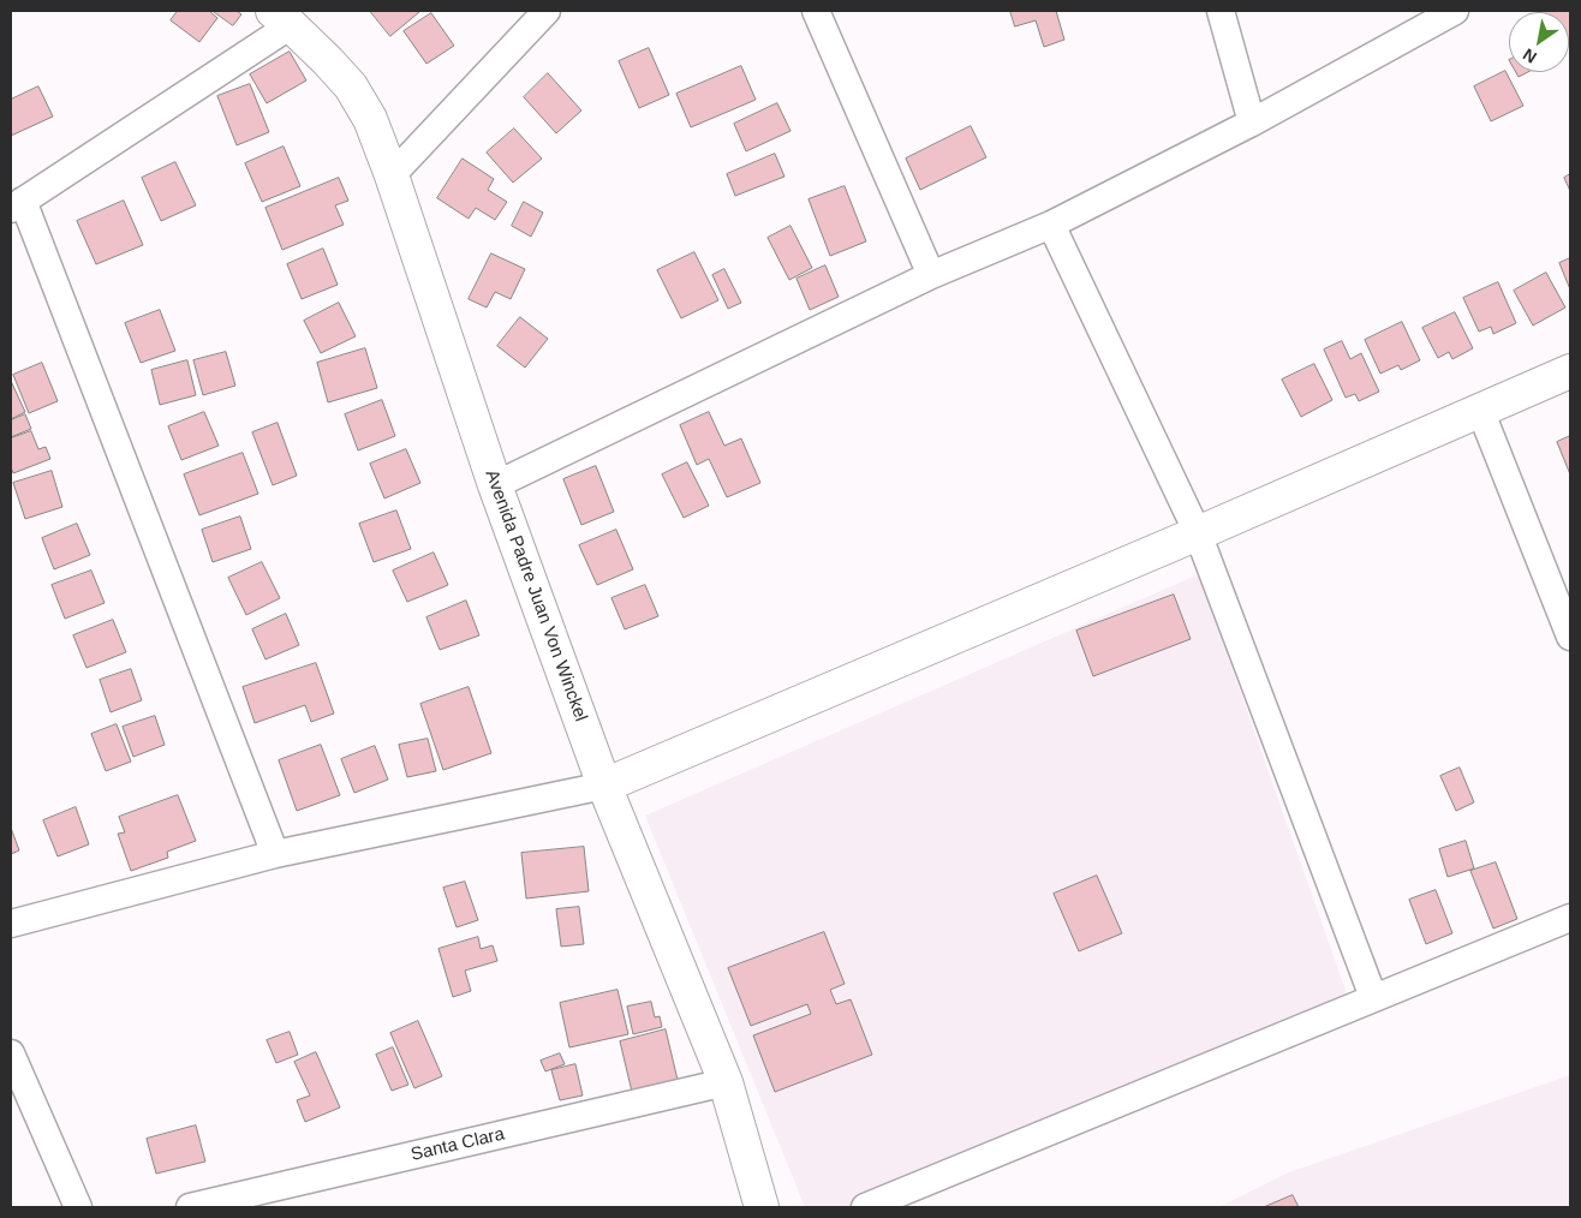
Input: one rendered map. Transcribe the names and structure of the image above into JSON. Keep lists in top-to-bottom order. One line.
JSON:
{"streets":{"main road":["Avenida Padre Juan Von Winckel"],"street":["Santa Clara"]},"crossings":[["Avenida Padre Juan Von Winckel","Santa Clara"]],"north":"bottom left"}
